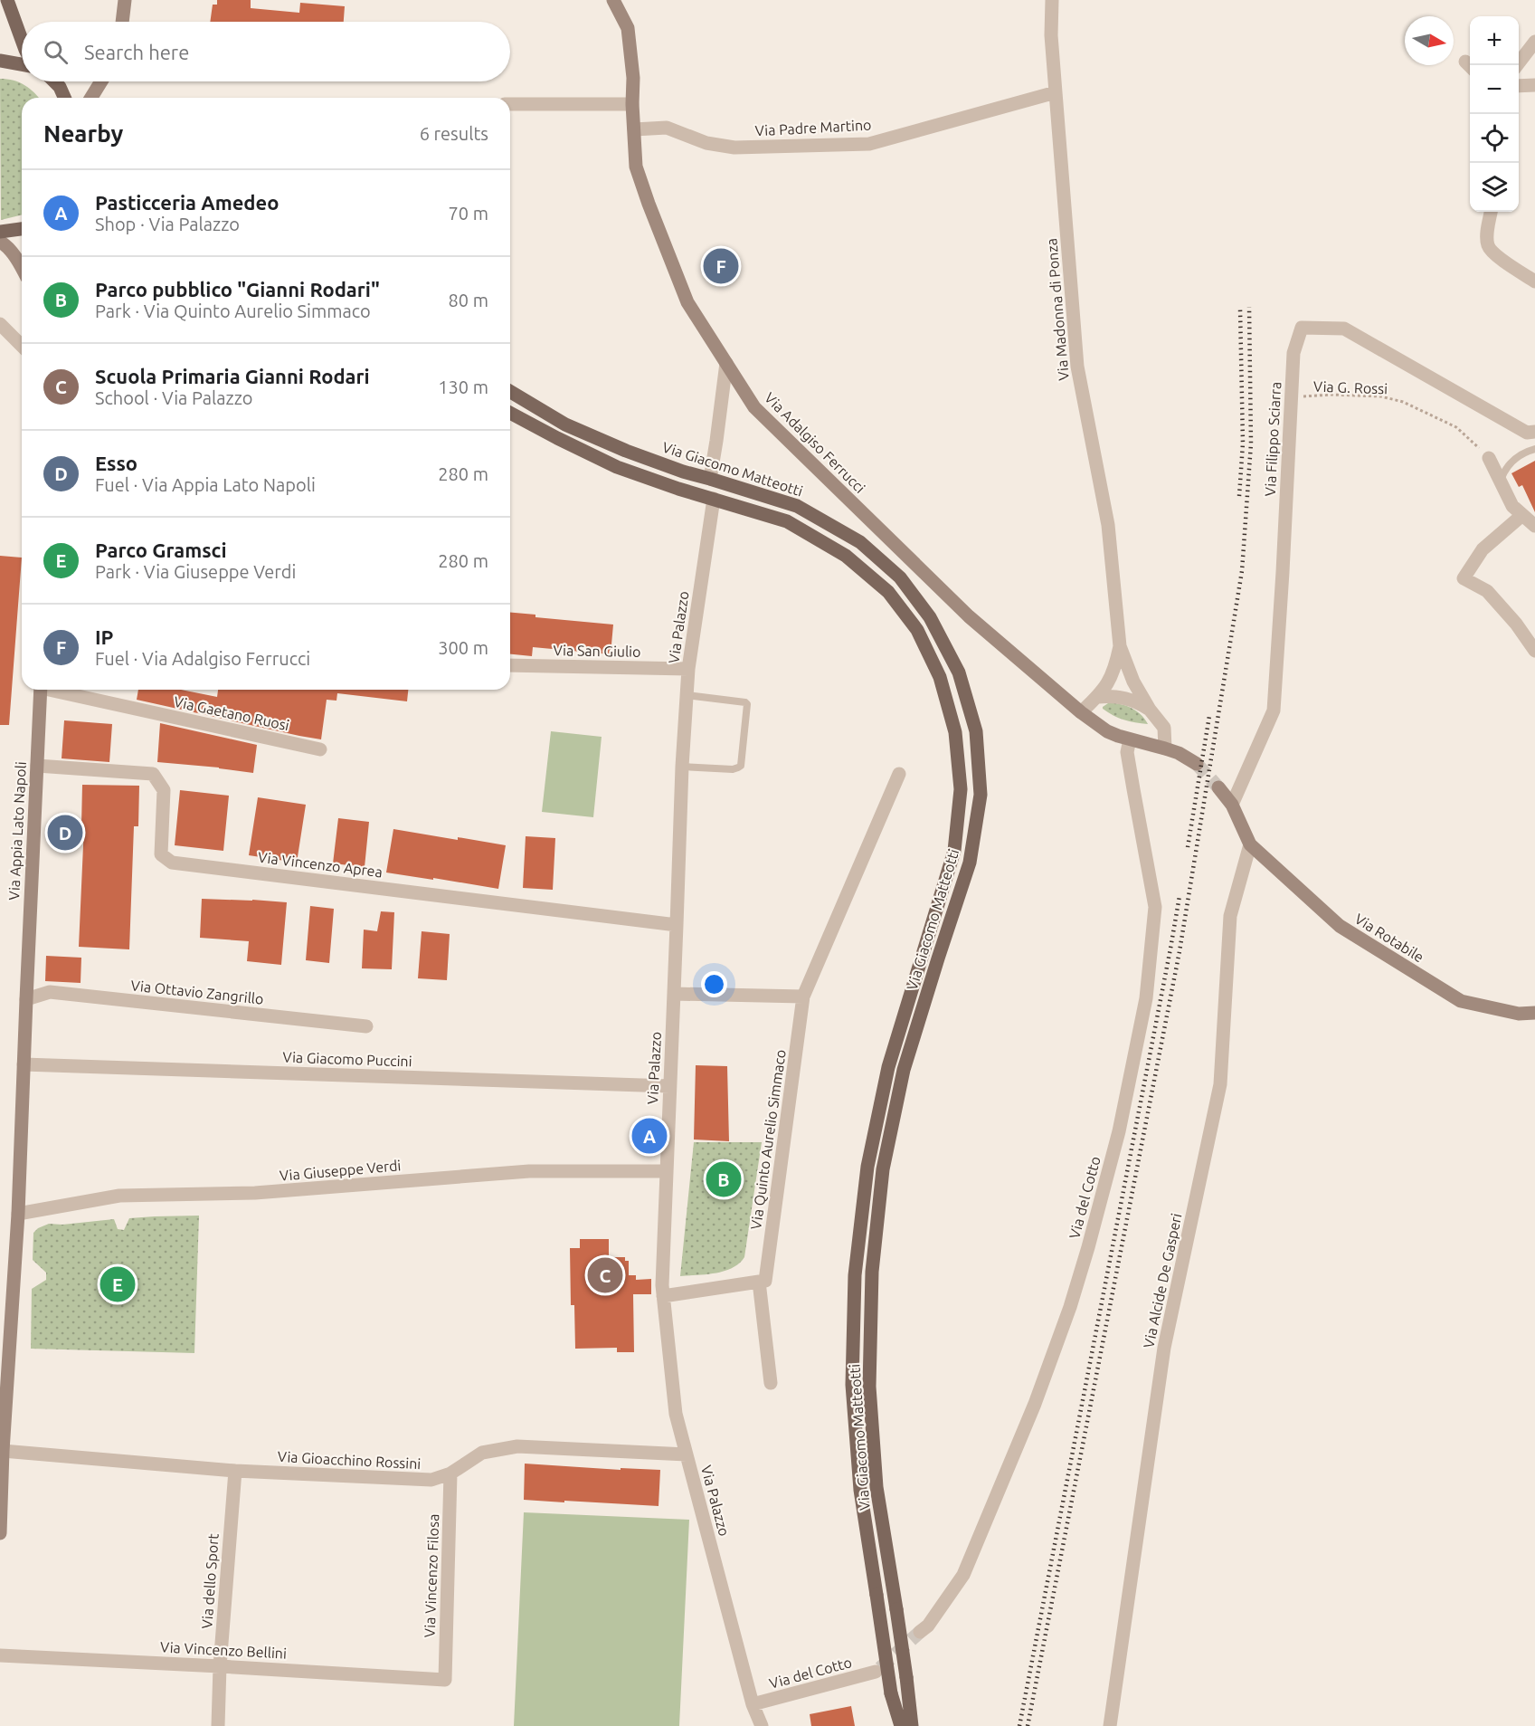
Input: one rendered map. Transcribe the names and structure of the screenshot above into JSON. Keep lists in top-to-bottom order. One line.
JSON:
{"streets":{"main road":["Via Giacomo Matteotti"],"street":["Via Padre Martino","Via Madonna di Ponza","Via Filippo Sciarra","Via Adalgiso Ferrucci","Via Palazzo","Via San Giulio","Via Gaetano Ruosi","Via Appia Lato Napoli","Via Vincenzo Aprea","Via Rotabile","Via Ottavio Zangrillo","Via Giacomo Puccini","Via Quinto Aurelio Simmaco","Via Giuseppe Verdi","Via del Cotto","Via Alcide De Gasperi","Via Gioacchino Rossini","Via Vincenzo Filosa","Via dello Sport","Via Vincenzo Bellini"],"path":["Via G. Rossi"]},"crossings":[["Via Padre Martino","Via Madonna di Ponza"],["Via Padre Martino","Via Adalgiso Ferrucci"],["Via Madonna di Ponza","Via Adalgiso Ferrucci"],["Via G. Rossi","Via Filippo Sciarra"],["Via Adalgiso Ferrucci","Via del Cotto"],["Via Giacomo Matteotti","Via Palazzo"],["Via Palazzo","Via San Giulio"],["Via Palazzo","Via Vincenzo Aprea"],["Via Palazzo","Via Giacomo Puccini"],["Via Palazzo","Via Giuseppe Verdi"],["Via Palazzo","Via del Cotto"],["Via Palazzo","Via Gioacchino Rossini"],["Via Appia Lato Napoli","Via Vincenzo Aprea"],["Via Appia Lato Napoli","Via Ottavio Zangrillo"],["Via Appia Lato Napoli","Via Giacomo Puccini"],["Via Appia Lato Napoli","Via Giuseppe Verdi"],["Via Appia Lato Napoli","Via Gioacchino Rossini"],["Via Rotabile","Via Alcide De Gasperi"],["Via Gioacchino Rossini","Via Vincenzo Filosa"],["Via Gioacchino Rossini","Via dello Sport"],["Via Vincenzo Filosa","Via Vincenzo Bellini"],["Via dello Sport","Via Vincenzo Bellini"]],"north":"right","page":{"map_buttons":["+","−"],"search":"Search here","heading":["Nearby","6 results"],"list":[{"mark":"A","name":"Pasticceria Amedeo","note":"Shop · Via Palazzo","value":"70 m"},{"mark":"B","name":"Parco pubblico \"Gianni Rodari\"","note":"Park · Via Quinto Aurelio Simmaco","value":"80 m"},{"mark":"C","name":"Scuola Primaria Gianni Rodari","note":"School · Via Palazzo","value":"130 m"},{"mark":"D","name":"Esso","note":"Fuel · Via Appia Lato Napoli","value":"280 m"},{"mark":"E","name":"Parco Gramsci","note":"Park · Via Giuseppe Verdi","value":"280 m"},{"mark":"F","name":"IP","note":"Fuel · Via Adalgiso Ferrucci","value":"300 m"}],"pins":["F","D","A","B","C","E"]}}
